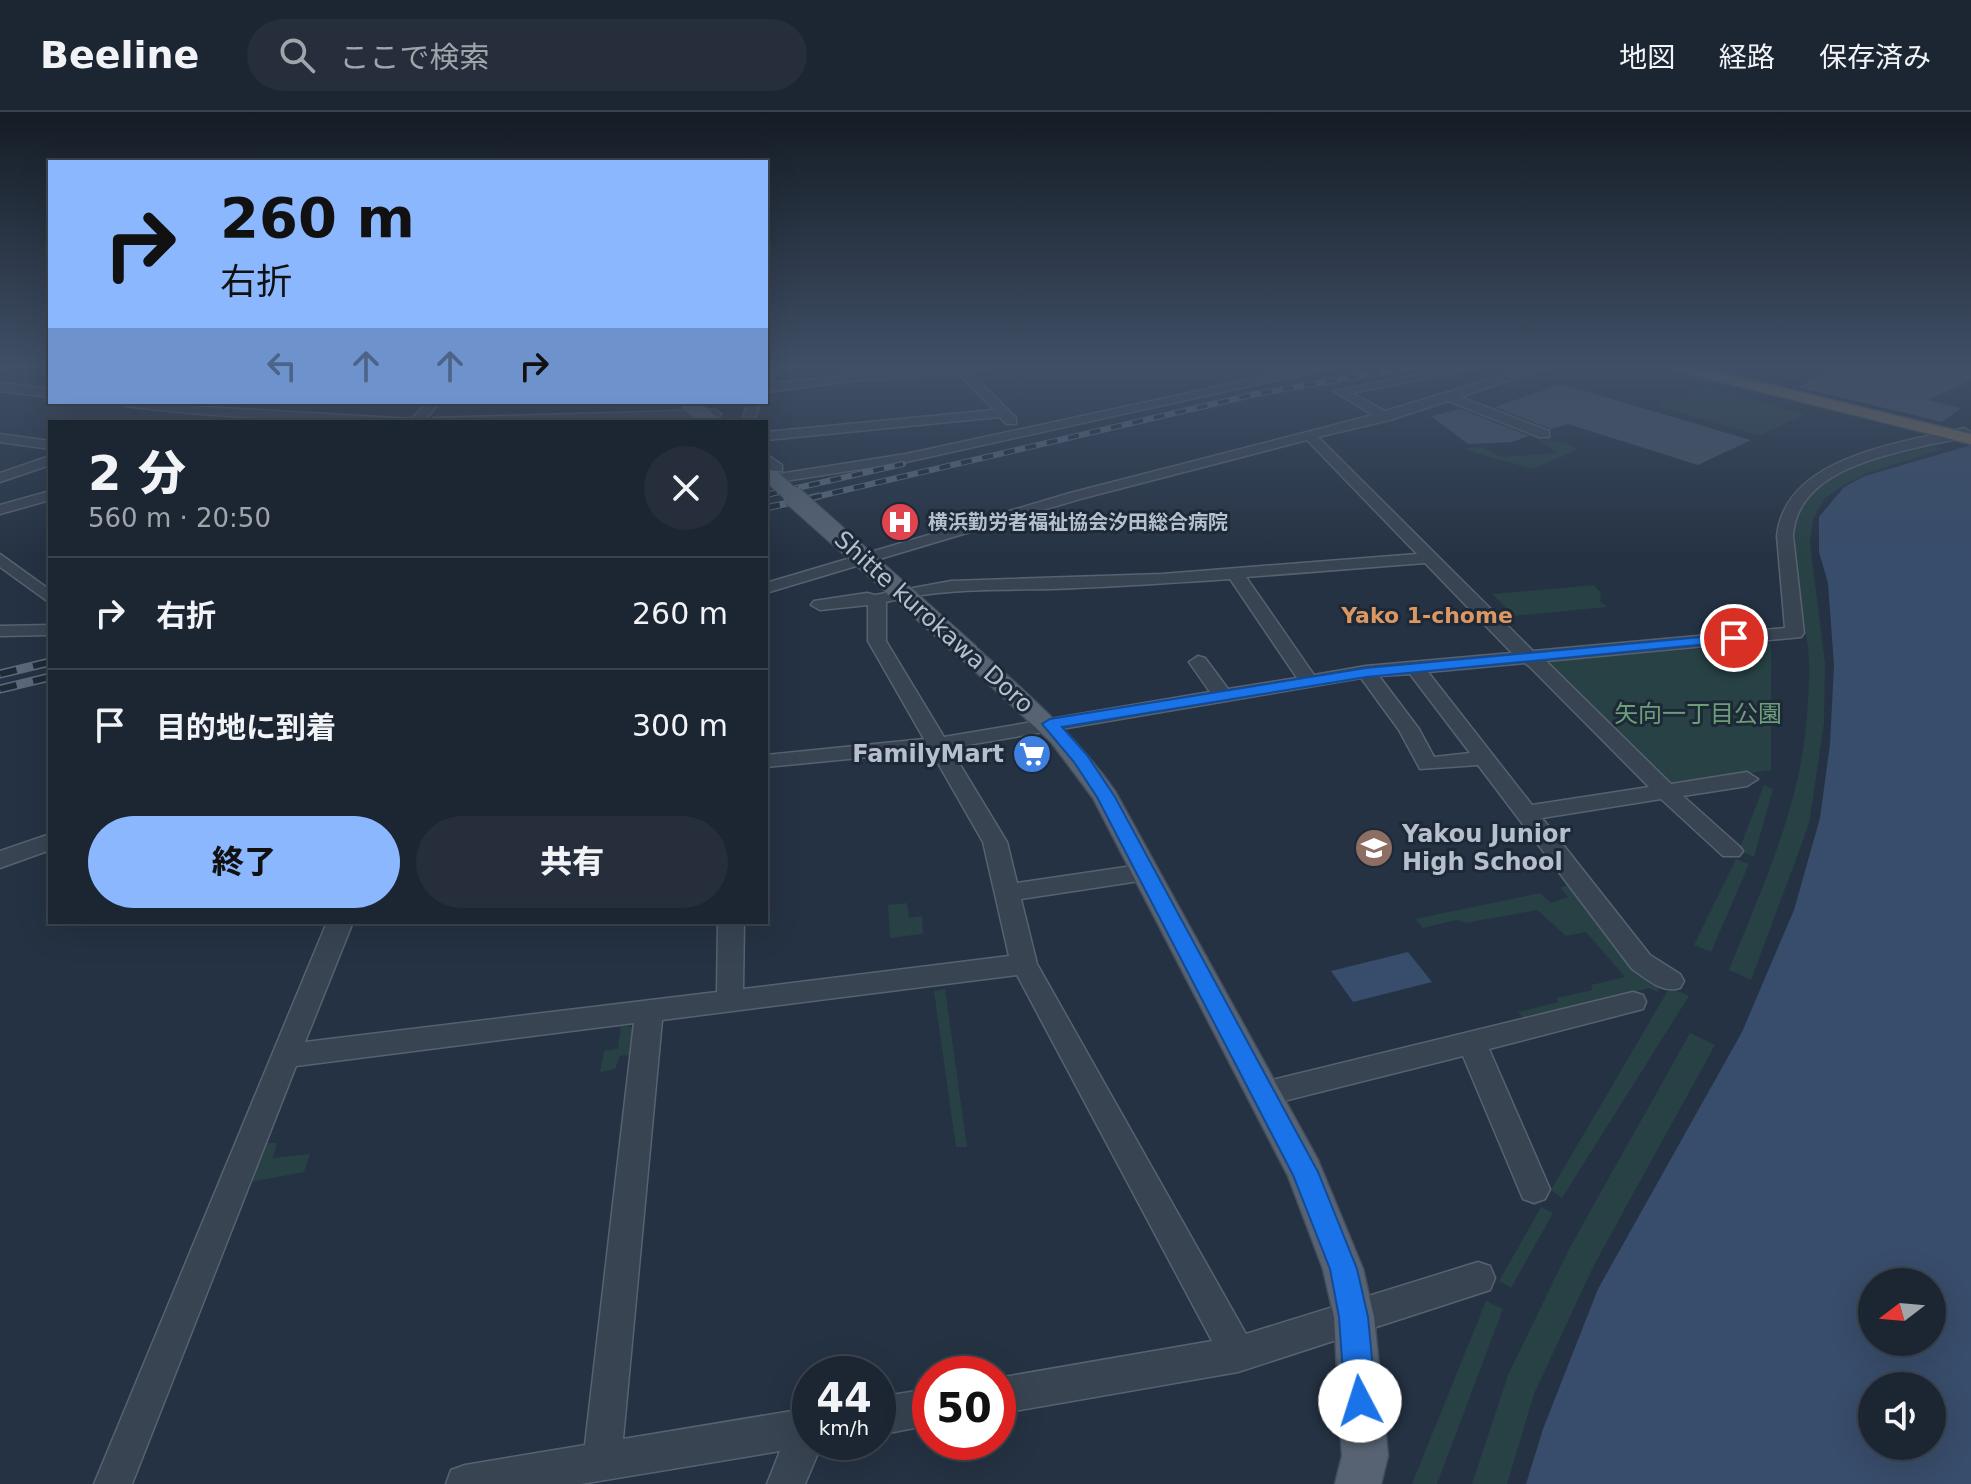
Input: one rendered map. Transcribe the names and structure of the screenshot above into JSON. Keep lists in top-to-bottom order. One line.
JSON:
{"streets":{"main road":["Shitte kurokawa Doro"]},"districts":["Yako 1-chome"],"parks":["矢向一丁目公園"],"places":{"hospital":["横浜勤労者福祉協会汐田総合病院"],"supermarket":["FamilyMart"],"school or university":["Yakou Junior High School"]},"north":"left","page":{"header":"Beeline","search":"ここで検索","nav":["地図","経路","保存済み"],"turn":["260 m","右折"],"heading":["2 分","560 m · 20:50"],"list":[{"name":"右折","value":"260 m"},{"name":"目的地に到着","value":"300 m"}],"buttons":["終了","共有"],"speed":"44 km/h","limit":"50"}}
